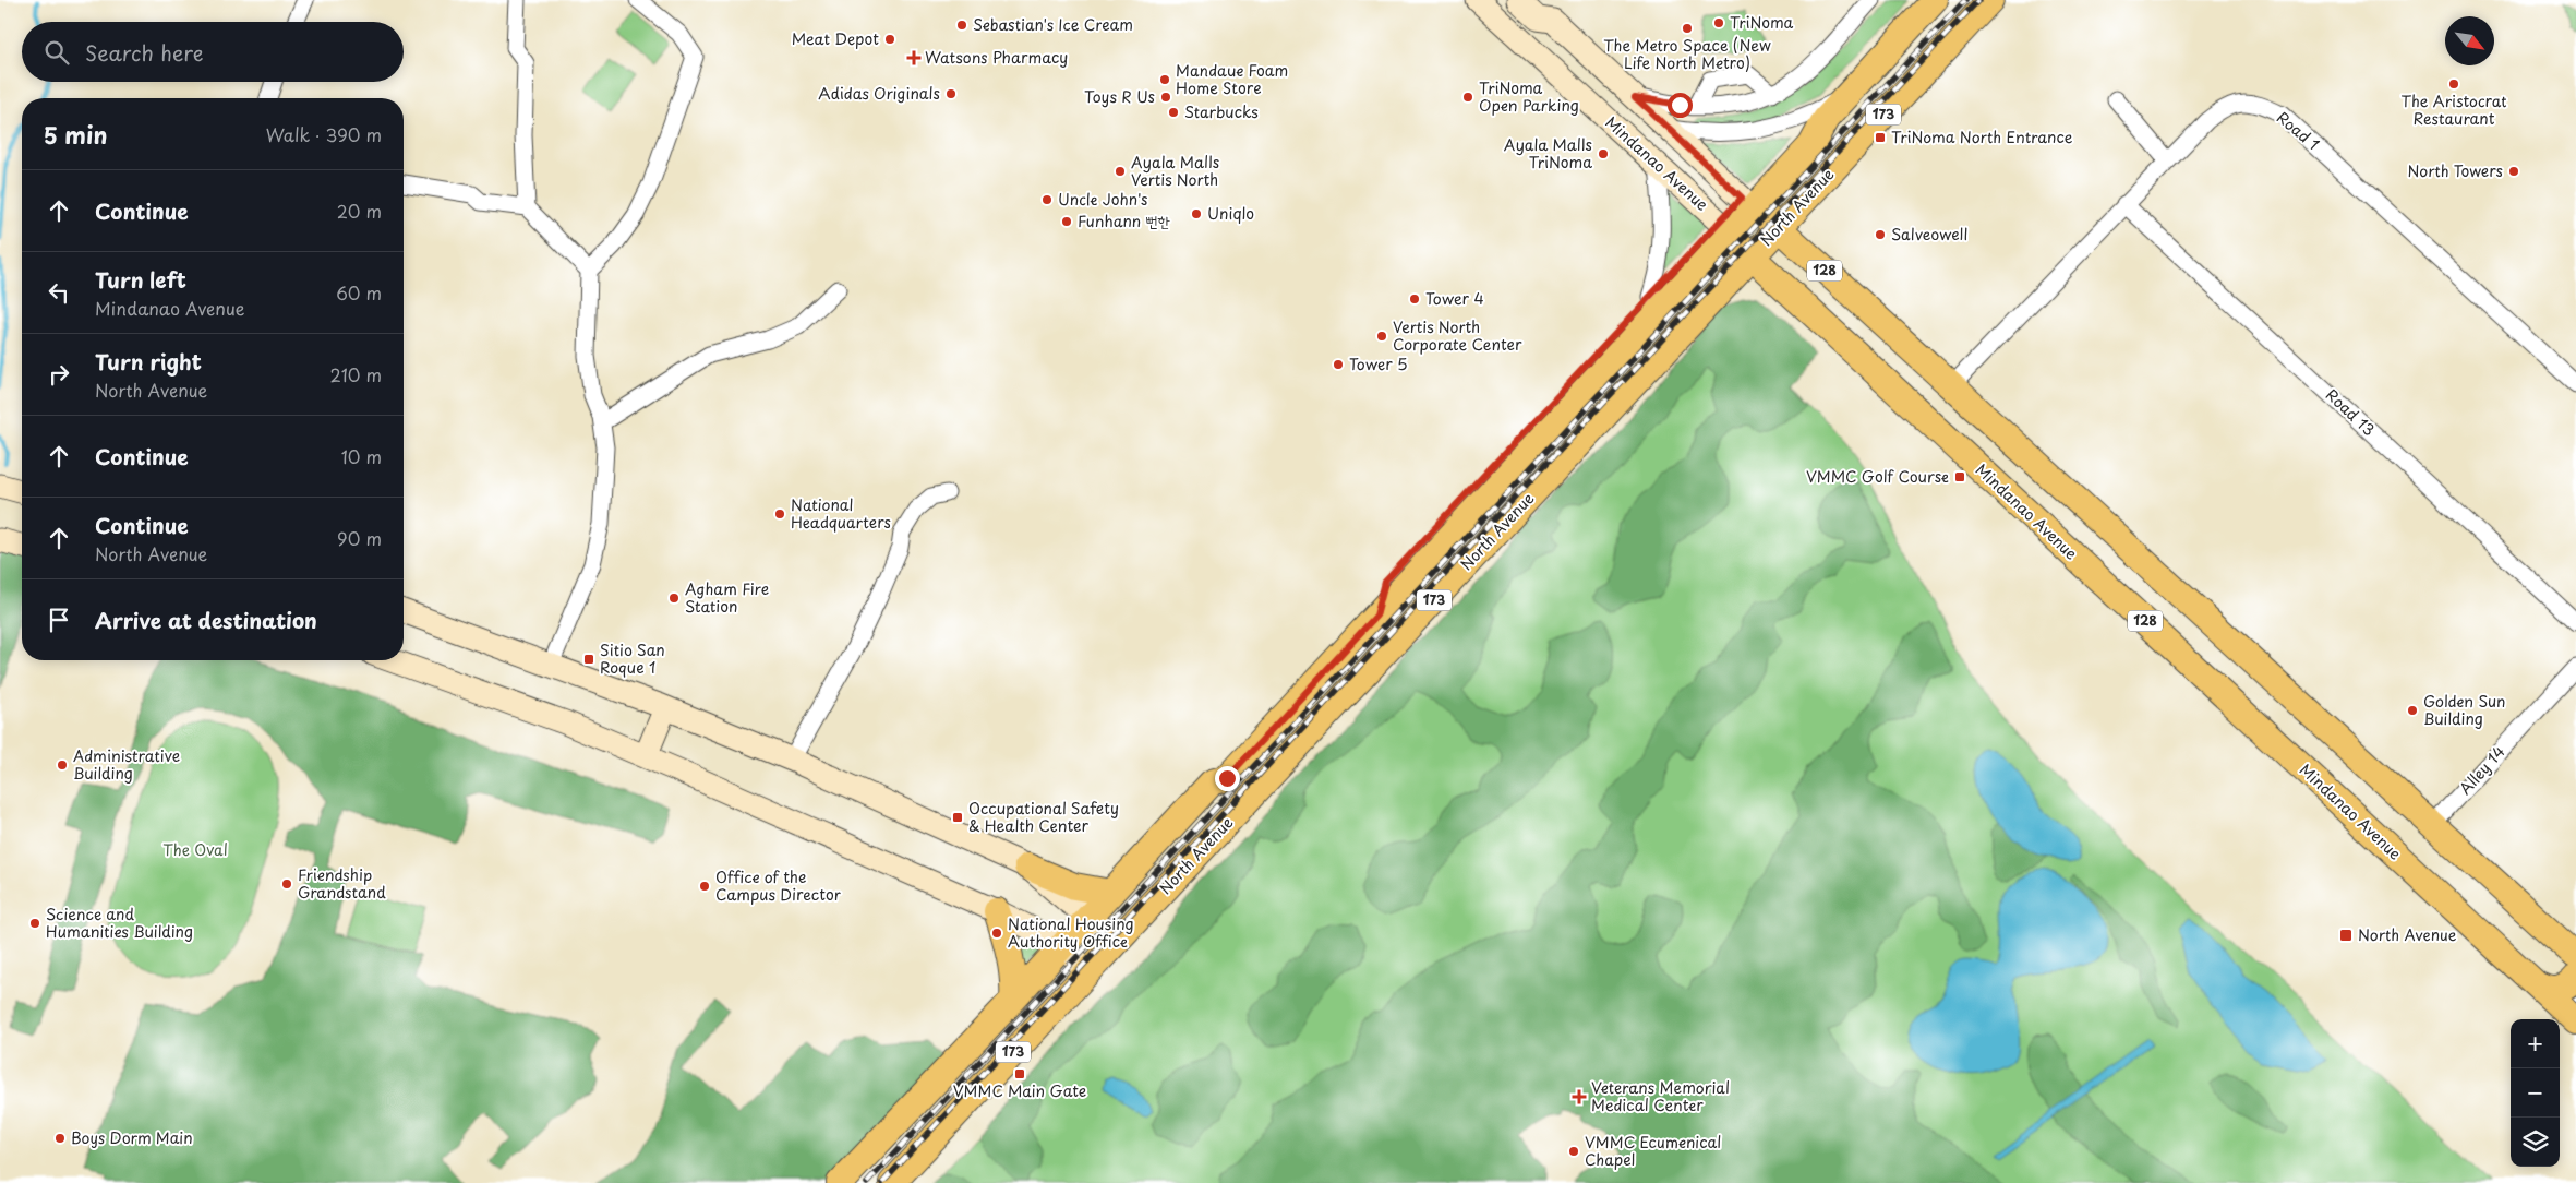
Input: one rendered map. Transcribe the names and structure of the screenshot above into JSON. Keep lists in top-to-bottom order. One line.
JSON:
{"streets":{"main road":["173","Mindanao Avenue","North Avenue","128"],"street":["Road 1","Road 13","Alley 14"]},"crossings":[["Road 1","128"],["Road 1","Road 13"],["Mindanao Avenue","North Avenue"],["North Avenue","128"],["128","Alley 14"]],"parks":["The Oval"],"places":{"other":["TriNoma","Sebastian's Ice Cream","The Metro Space (New Life North Metro)","Meat Depot","Mandaue Foam Home Store","The Aristocrat Restaurant","Adidas Originals","Toys R Us","TriNoma Open Parking","Starbucks","Ayala Malls TriNoma","Ayala Malls Vertis North","North Towers","Uncle John's","Uniqlo","Funhann 뻔한","Salveowell","Tower 4","Vertis North Corporate Center","Tower 5","National Headquarters","Agham Fire Station","Golden Sun Building","Administrative Building","Friendship Grandstand","Office of the Campus Director","Science and Humanities Building","National Housing Authority Office","Boys Dorm Main","VMMC Ecumenical Chapel"],"health":["Watsons Pharmacy","Veterans Memorial Medical Center"],"transit":["TriNoma North Entrance","VMMC Golf Course","Sitio San Roque 1","Occupational Safety & Health Center","North Avenue","VMMC Main Gate"]},"north":"bottom right","page":{"search":"Search here","heading":["5 min","Walk · 390 m"],"list":[["Continue","20 m"],["Turn left","Mindanao Avenue","60 m"],["Turn right","North Avenue","210 m"],["Continue","10 m"],["Continue","North Avenue","90 m"],"Arrive at destination"],"map_buttons":["+","−"]}}
